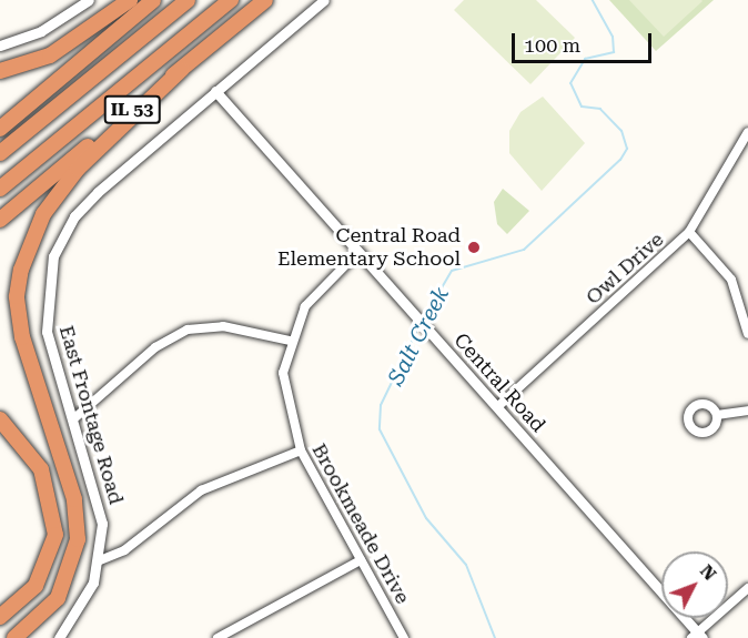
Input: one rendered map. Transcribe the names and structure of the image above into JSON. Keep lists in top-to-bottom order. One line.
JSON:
{"streets":{"highway":["IL 53"],"street":["Owl Drive","Central Road","East Frontage Road","Brookmeade Drive"]},"crossings":[["Owl Drive","Central Road"],["Central Road","East Frontage Road"],["Central Road","Brookmeade Drive"]],"water":["Salt Creek"],"places":["Central Road Elementary School"],"scale_bar":"100 m","north":"top right"}
